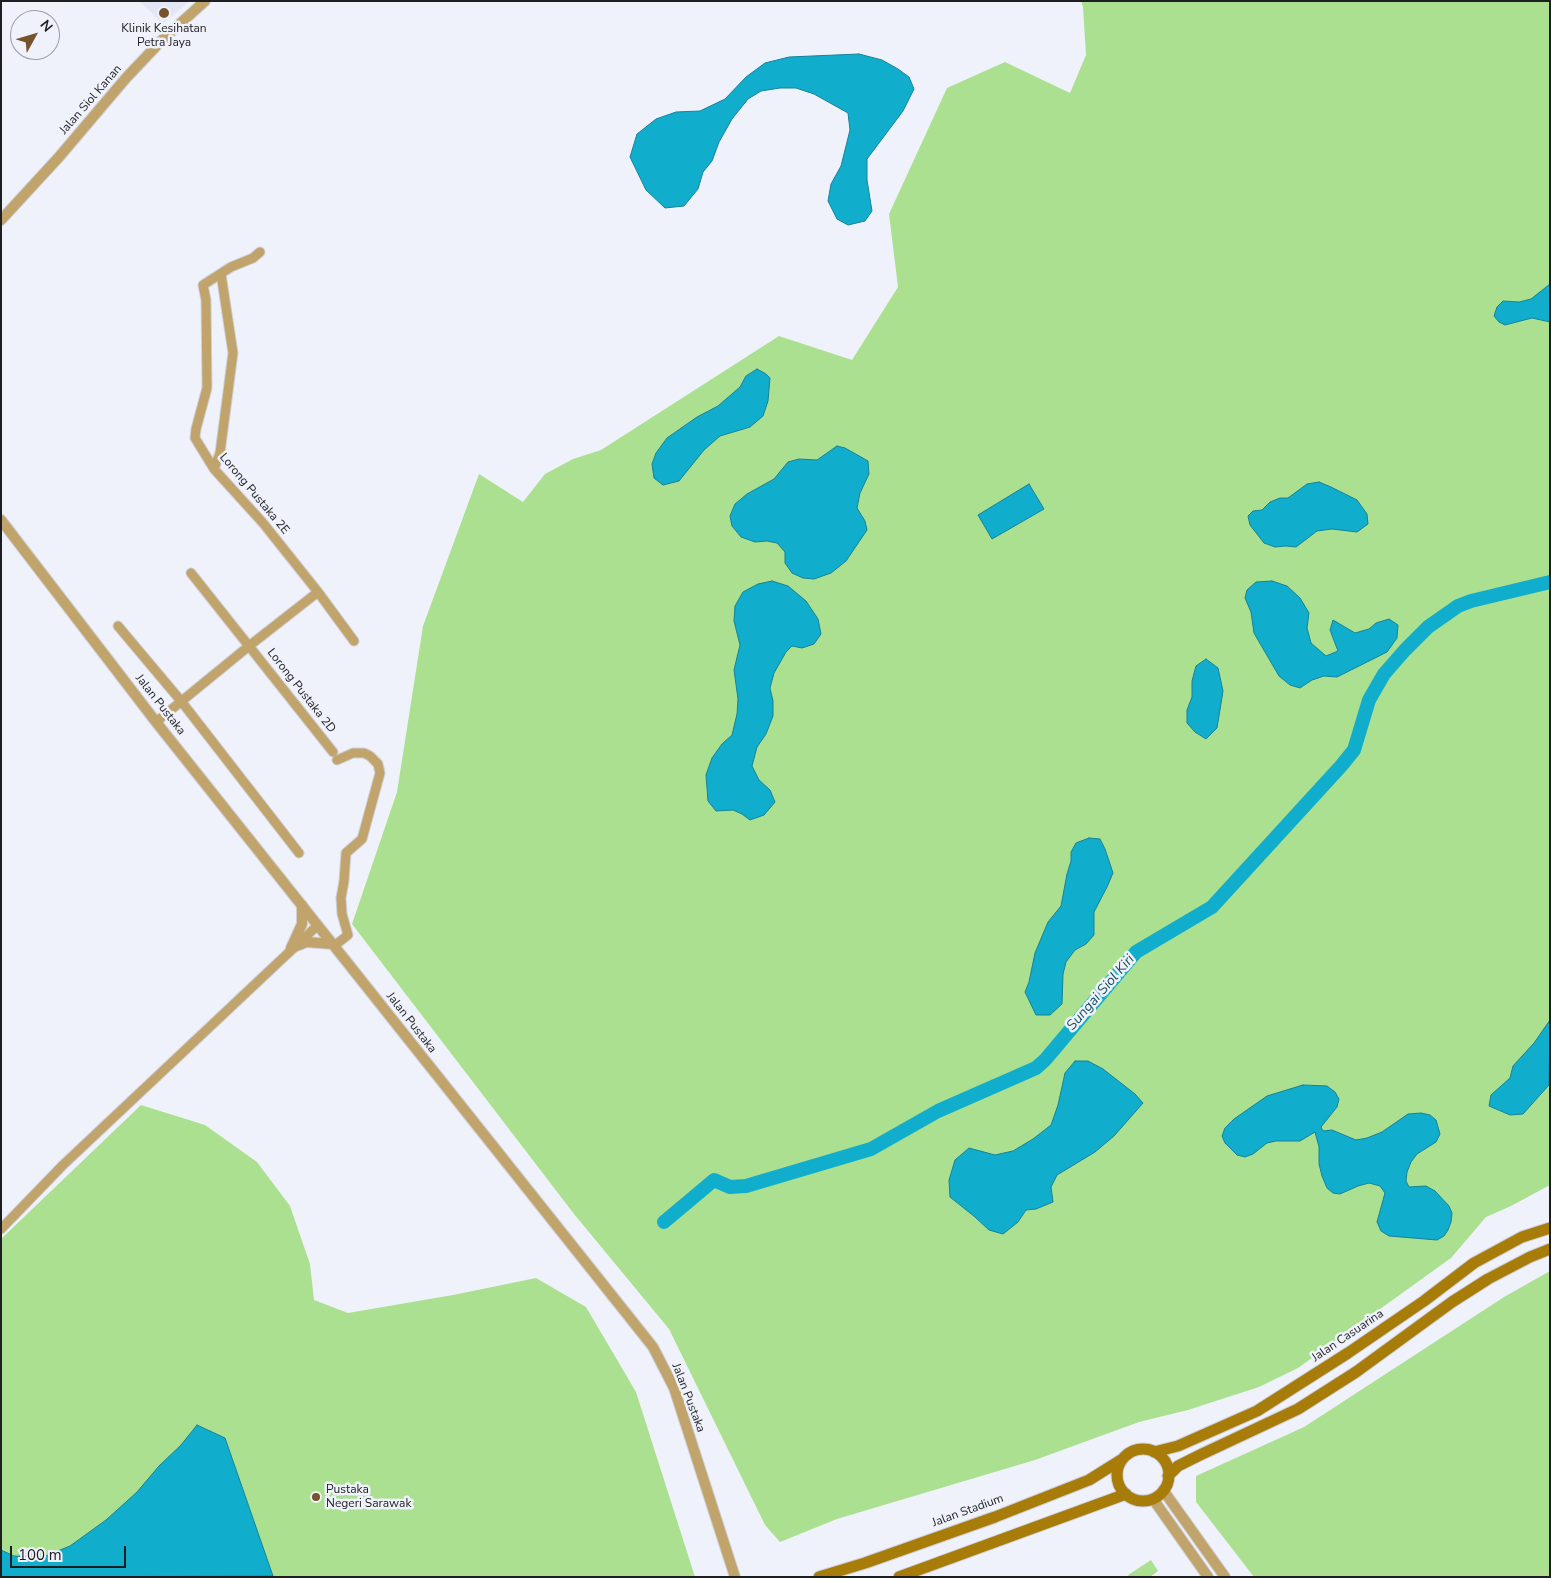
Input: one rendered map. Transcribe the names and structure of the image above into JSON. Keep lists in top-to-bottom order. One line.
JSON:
{"streets":{"main road":["Jalan Casuarina","Jalan Stadium"],"street":["Jalan Siol Kanan","Lorong Pustaka 2E","Lorong Pustaka 2D","Jalan Pustaka"]},"crossings":[["Lorong Pustaka 2D","Jalan Pustaka"],["Jalan Casuarina","Jalan Stadium"]],"water":["Sungai Siol Kiri"],"places":["Klinik Kesihatan Petra Jaya","Pustaka Negeri Sarawak"],"scale_bar":"100 m","north":"top right"}
